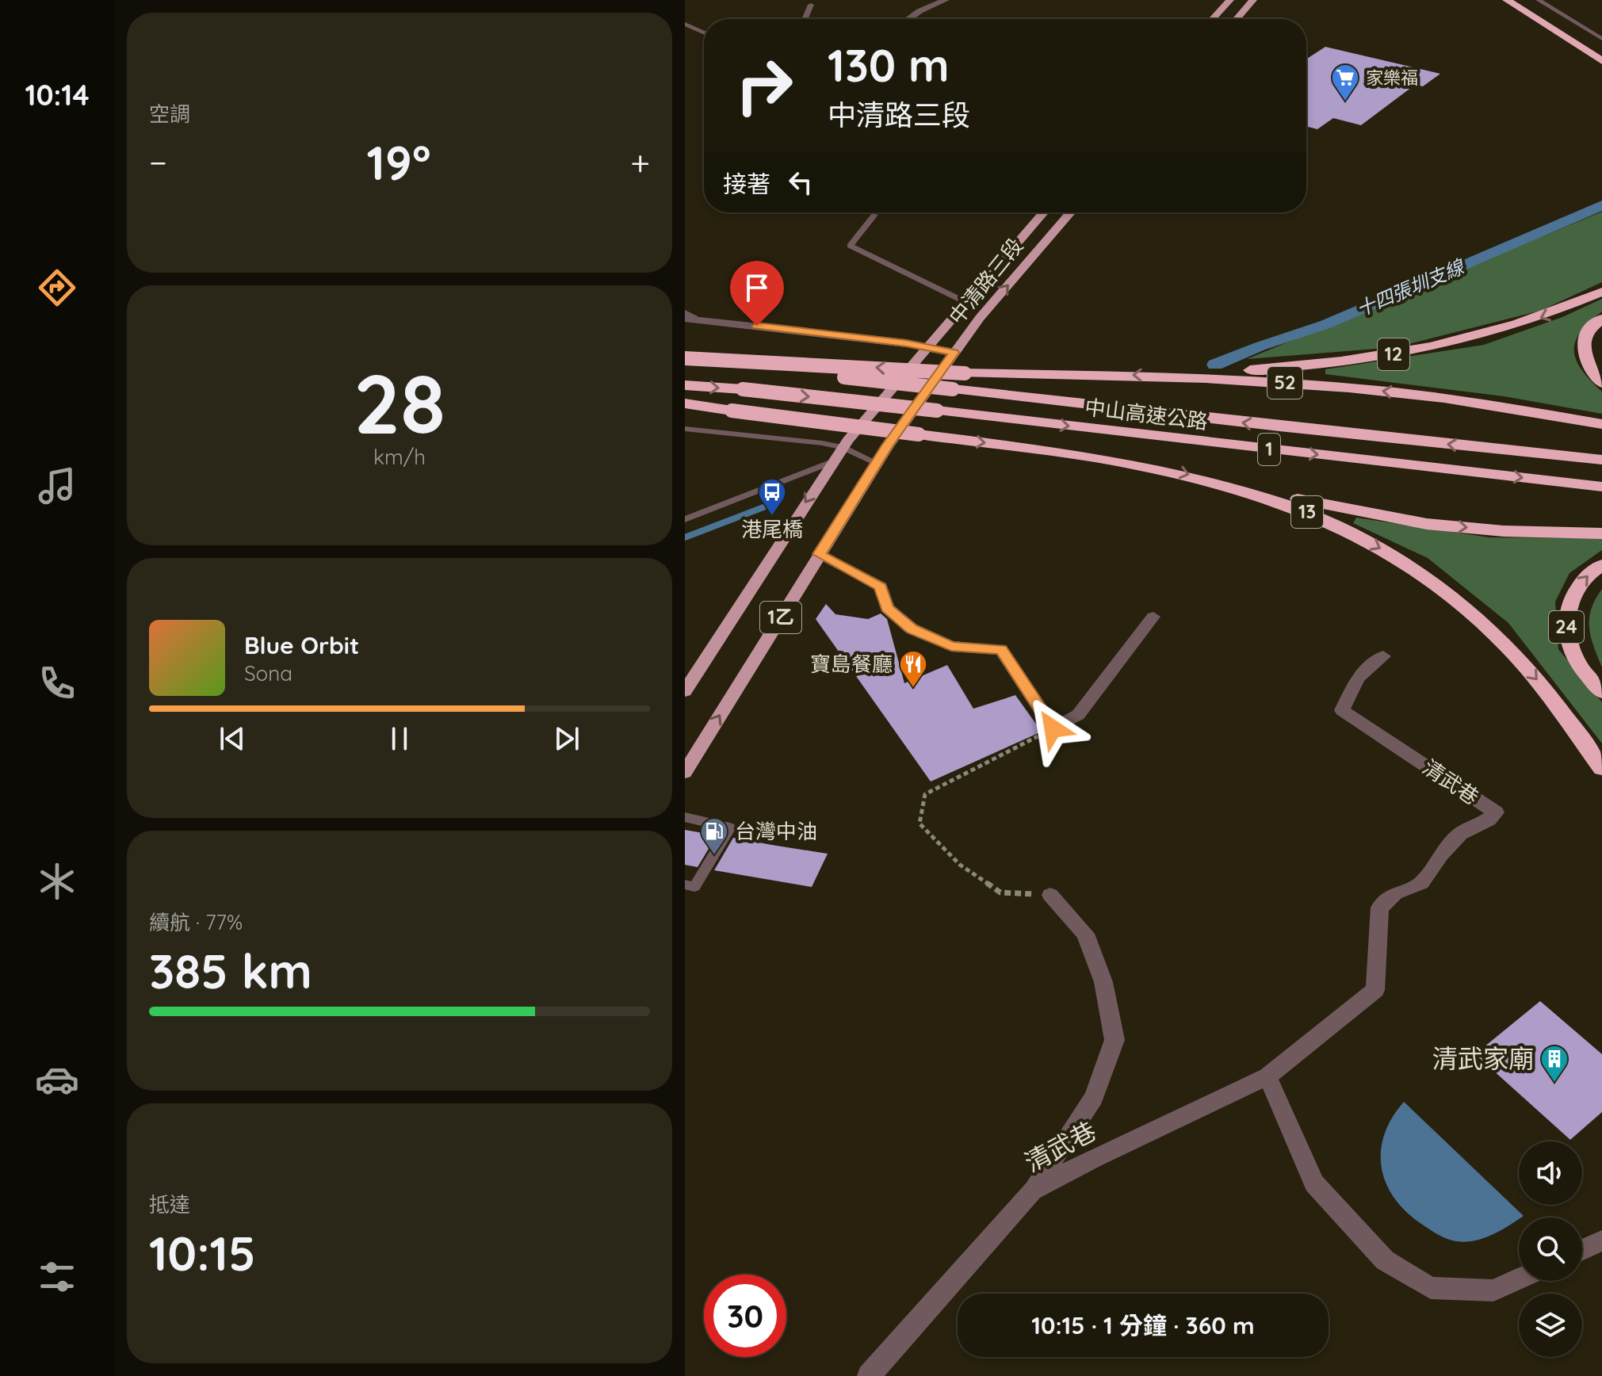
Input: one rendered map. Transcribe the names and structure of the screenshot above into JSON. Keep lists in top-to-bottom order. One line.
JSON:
{"streets":{"highway":["12","52","中山高速公路","1","13","24"],"main road":["中清路三段","1乙"],"street":["清武巷"]},"crossings":[["12","52"],["52","中山高速公路"]],"water":["十四張圳支線"],"places":{"supermarket":["家樂福"],"bus stop":["港尾橋"],"restaurant":["寶島餐廳"],"fuel station":["台灣中油"],"building":["清武家廟"]},"page":{"tabs":"10:14","tile":["空調",["28","km/h"],["續航 · 77%","385 km"],["抵達","10:15"]],"turn":["130 m","中清路三段"],"heat":["−","19°","+"],"then":"接著","song":["Blue Orbit","Sona"],"limit":"30","trip":"10:15 · 1 分鐘 · 360 m"}}
